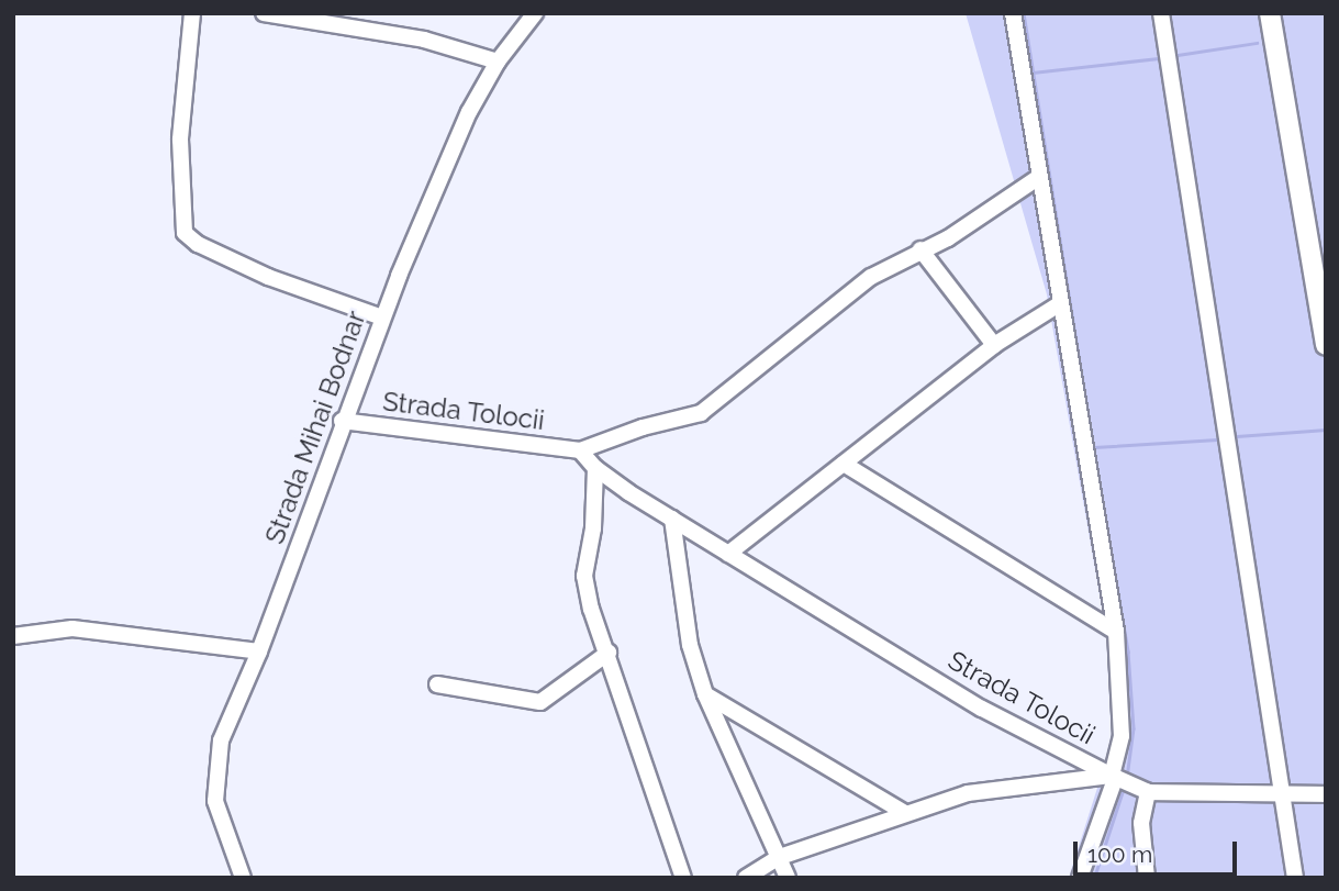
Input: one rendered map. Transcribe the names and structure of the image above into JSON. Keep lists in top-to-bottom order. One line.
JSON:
{"streets":{"street":["Strada Tolocii","Strada Mihai Bodnar"]},"crossings":[["Strada Tolocii","Strada Mihai Bodnar"]],"scale_bar":"100 m"}
